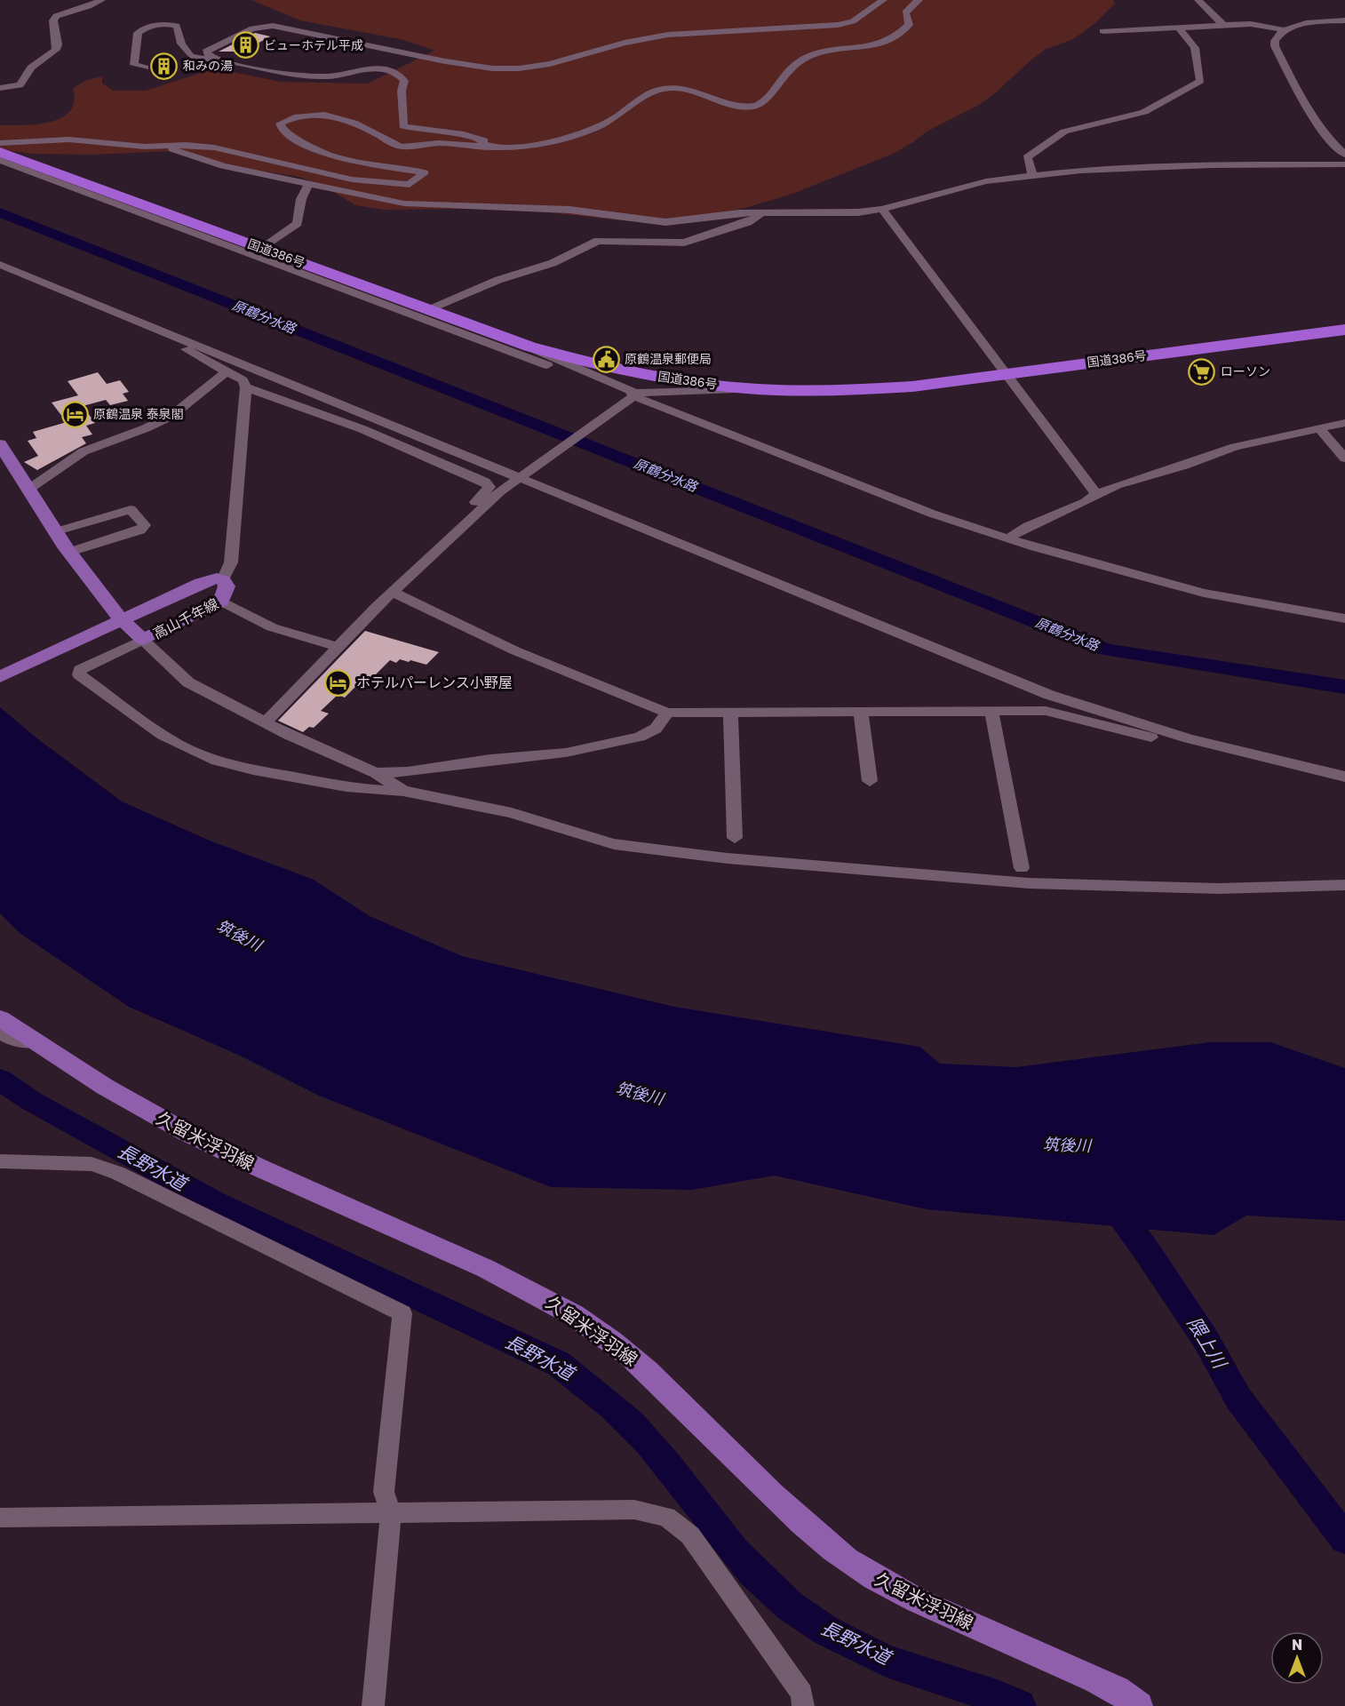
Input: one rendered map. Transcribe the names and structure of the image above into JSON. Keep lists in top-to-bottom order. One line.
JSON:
{"streets":{"highway":["国道386号"],"main road":["高山千年線","久留米浮羽線"]},"water":["原鶴分水路","筑後川","長野水道","隈上川"],"places":{"building":["ビューホテル平成","和みの湯"],"public building":["原鶴温泉郵便局"],"supermarket":["ローソン"],"hotel":["原鶴温泉 泰泉閣","ホテルパーレンス小野屋"]},"north":"top"}
